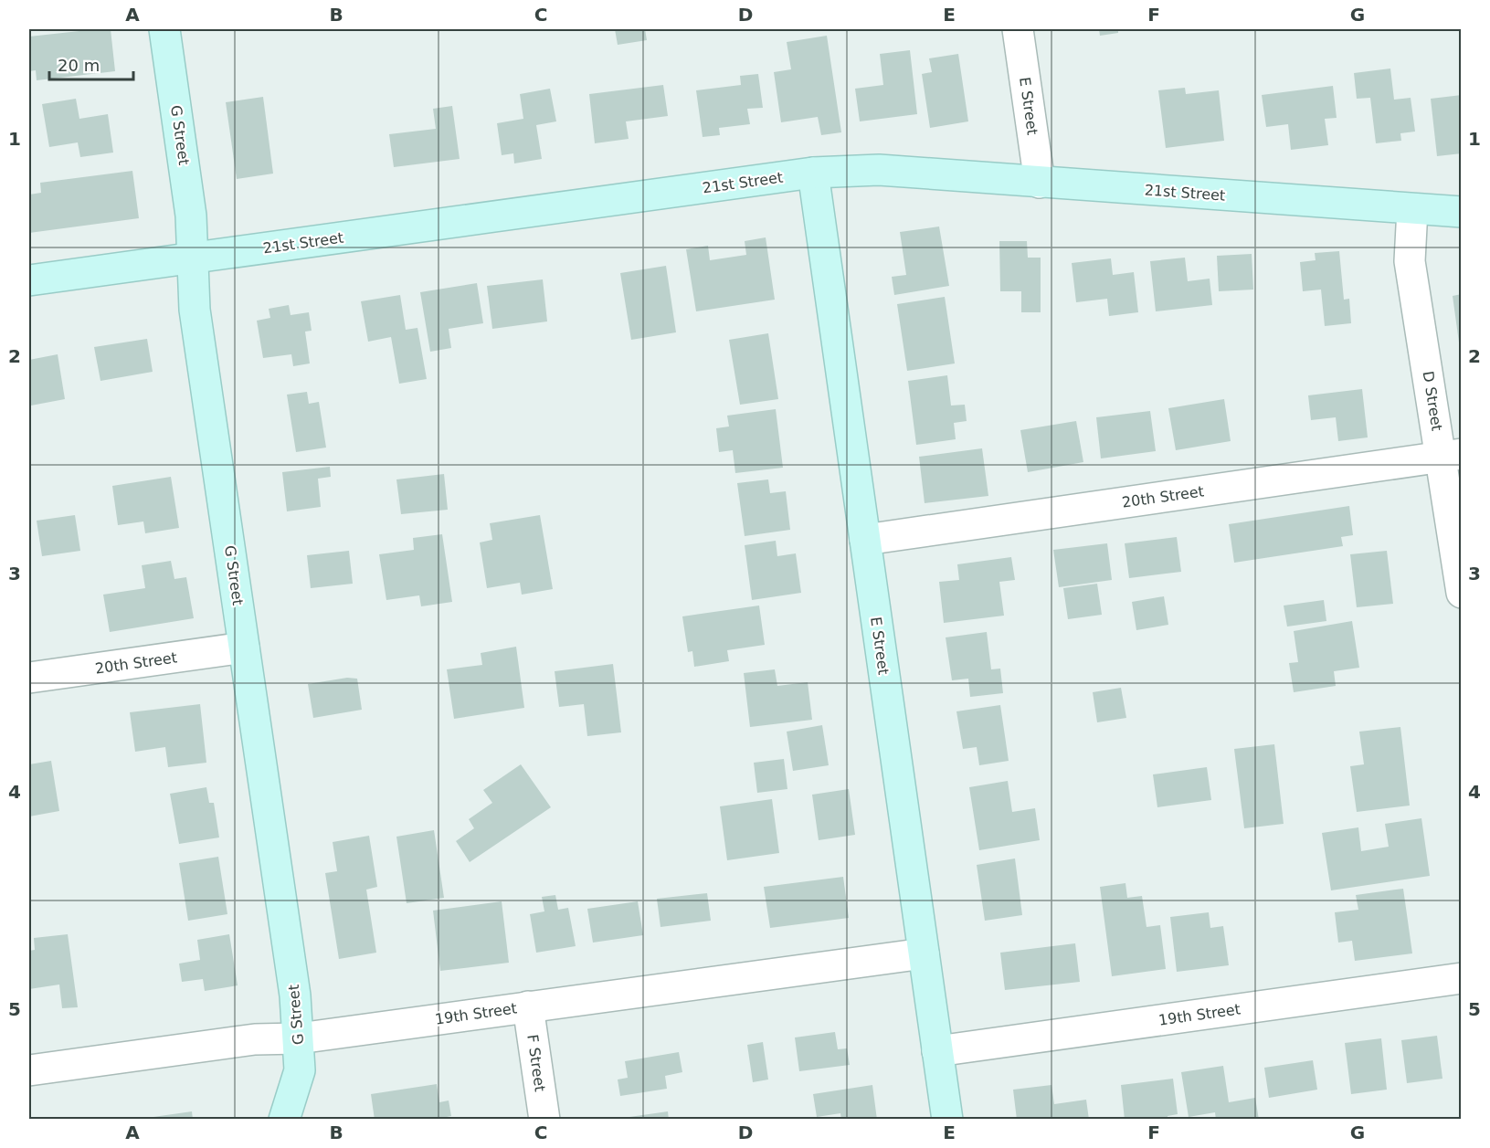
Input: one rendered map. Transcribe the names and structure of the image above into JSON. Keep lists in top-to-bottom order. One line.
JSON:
{"streets":{"street":["E Street","G Street","21st Street","D Street","20th Street","19th Street","F Street"]},"crossings":[["E Street","21st Street"],["E Street","20th Street"],["E Street","19th Street"],["G Street","21st Street"],["G Street","20th Street"],["G Street","19th Street"],["21st Street","D Street"],["D Street","20th Street"],["19th Street","F Street"]],"scale_bar":"20 m","grid":{"columns":["A","B","C","D","E","F","G"],"rows":["1","2","3","4","5"]}}
